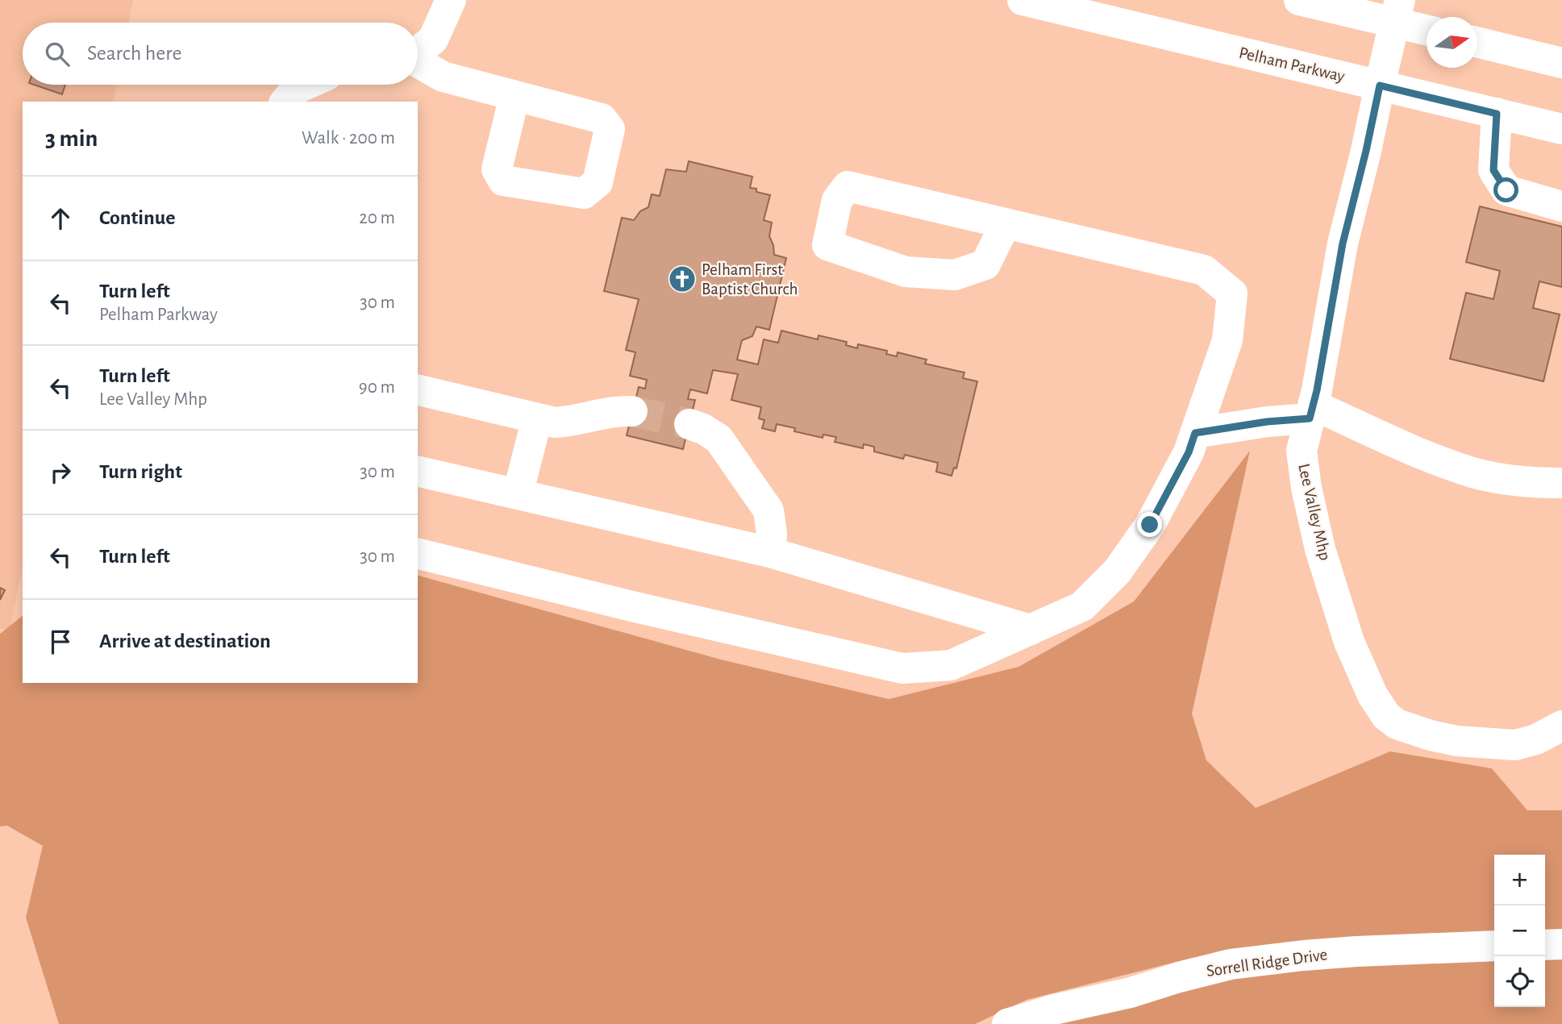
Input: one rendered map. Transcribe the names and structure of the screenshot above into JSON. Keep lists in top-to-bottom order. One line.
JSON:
{"streets":{"street":["Pelham Parkway","Lee Valley Mhp","Sorrell Ridge Drive"]},"crossings":[["Pelham Parkway","Lee Valley Mhp"]],"places":{"church":["Pelham First Baptist Church"]},"north":"right","page":{"search":"Search here","heading":["3 min","Walk · 200 m"],"list":[["Continue","20 m"],["Turn left","Pelham Parkway","30 m"],["Turn left","Lee Valley Mhp","90 m"],["Turn right","30 m"],["Turn left","30 m"],"Arrive at destination"],"map_buttons":["+","−"]}}
